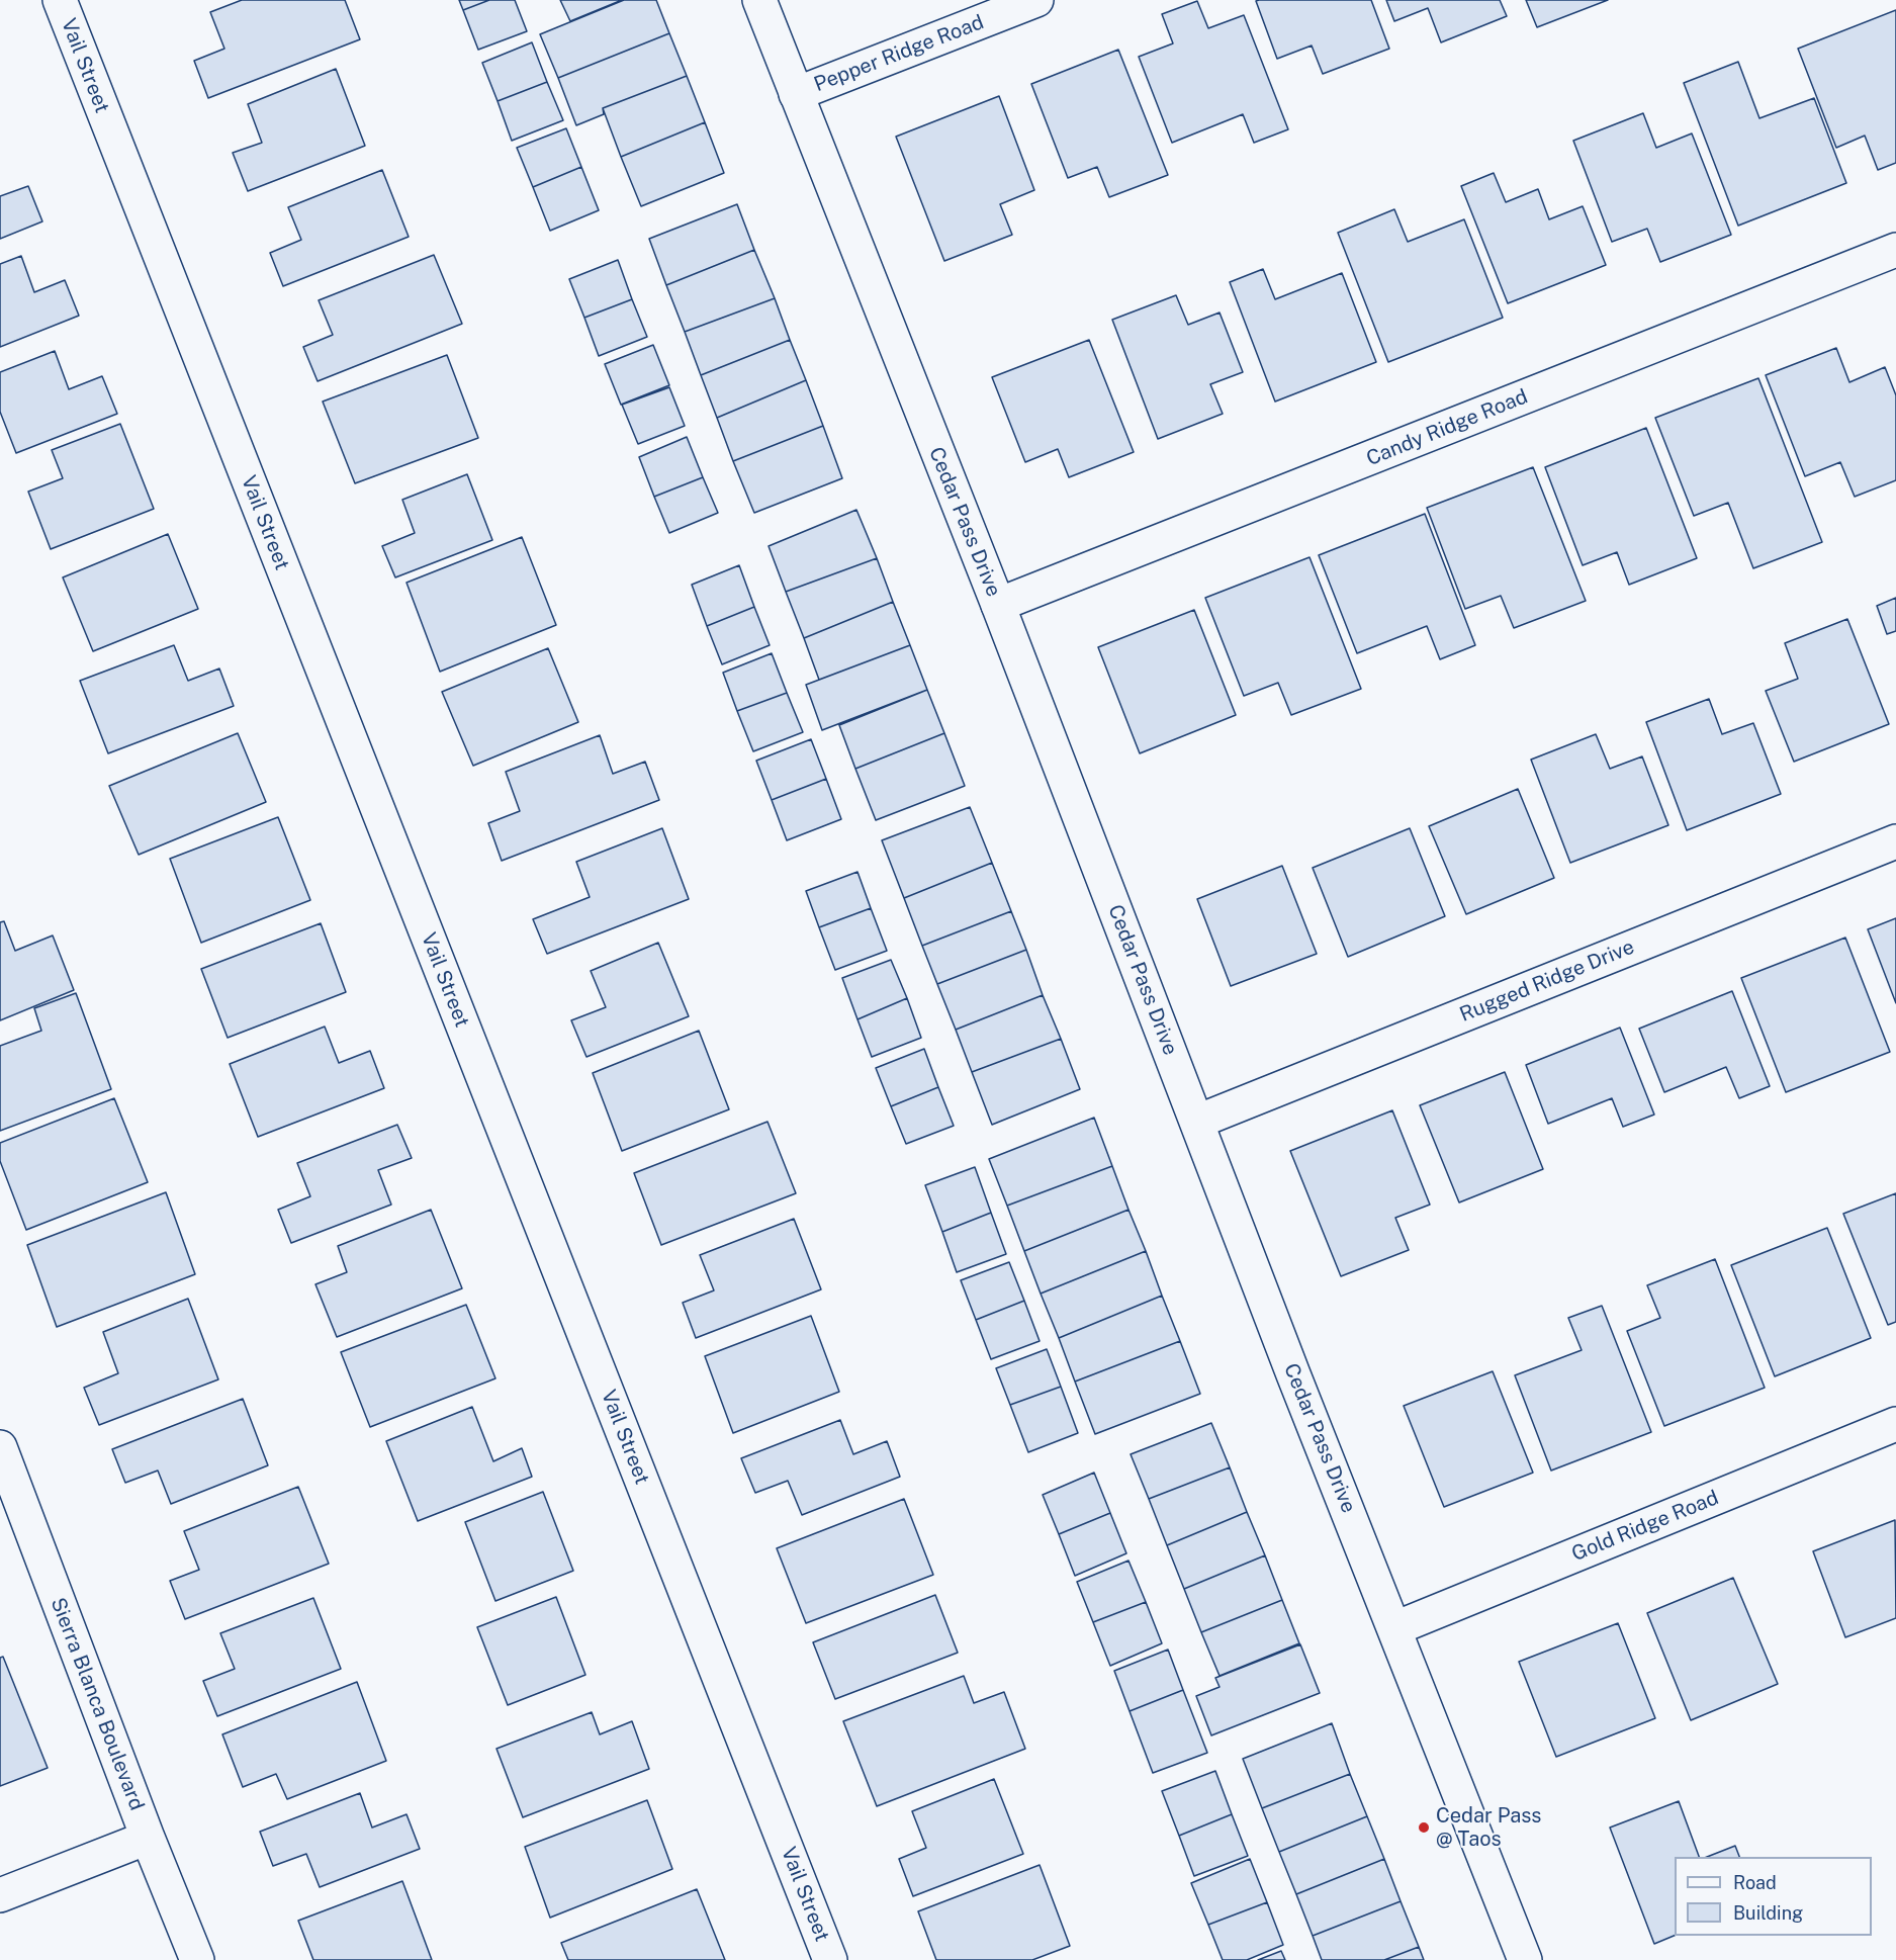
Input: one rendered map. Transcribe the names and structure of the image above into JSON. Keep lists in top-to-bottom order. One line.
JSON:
{"streets":{"street":["Pepper Ridge Road","Vail Street","Candy Ridge Road","Cedar Pass Drive","Rugged Ridge Drive","Gold Ridge Road","Sierra Blanca Boulevard"]},"crossings":[["Pepper Ridge Road","Cedar Pass Drive"],["Candy Ridge Road","Cedar Pass Drive"],["Cedar Pass Drive","Rugged Ridge Drive"],["Cedar Pass Drive","Gold Ridge Road"]],"places":["Cedar Pass @ Taos"],"legend":["Road","Building"]}
